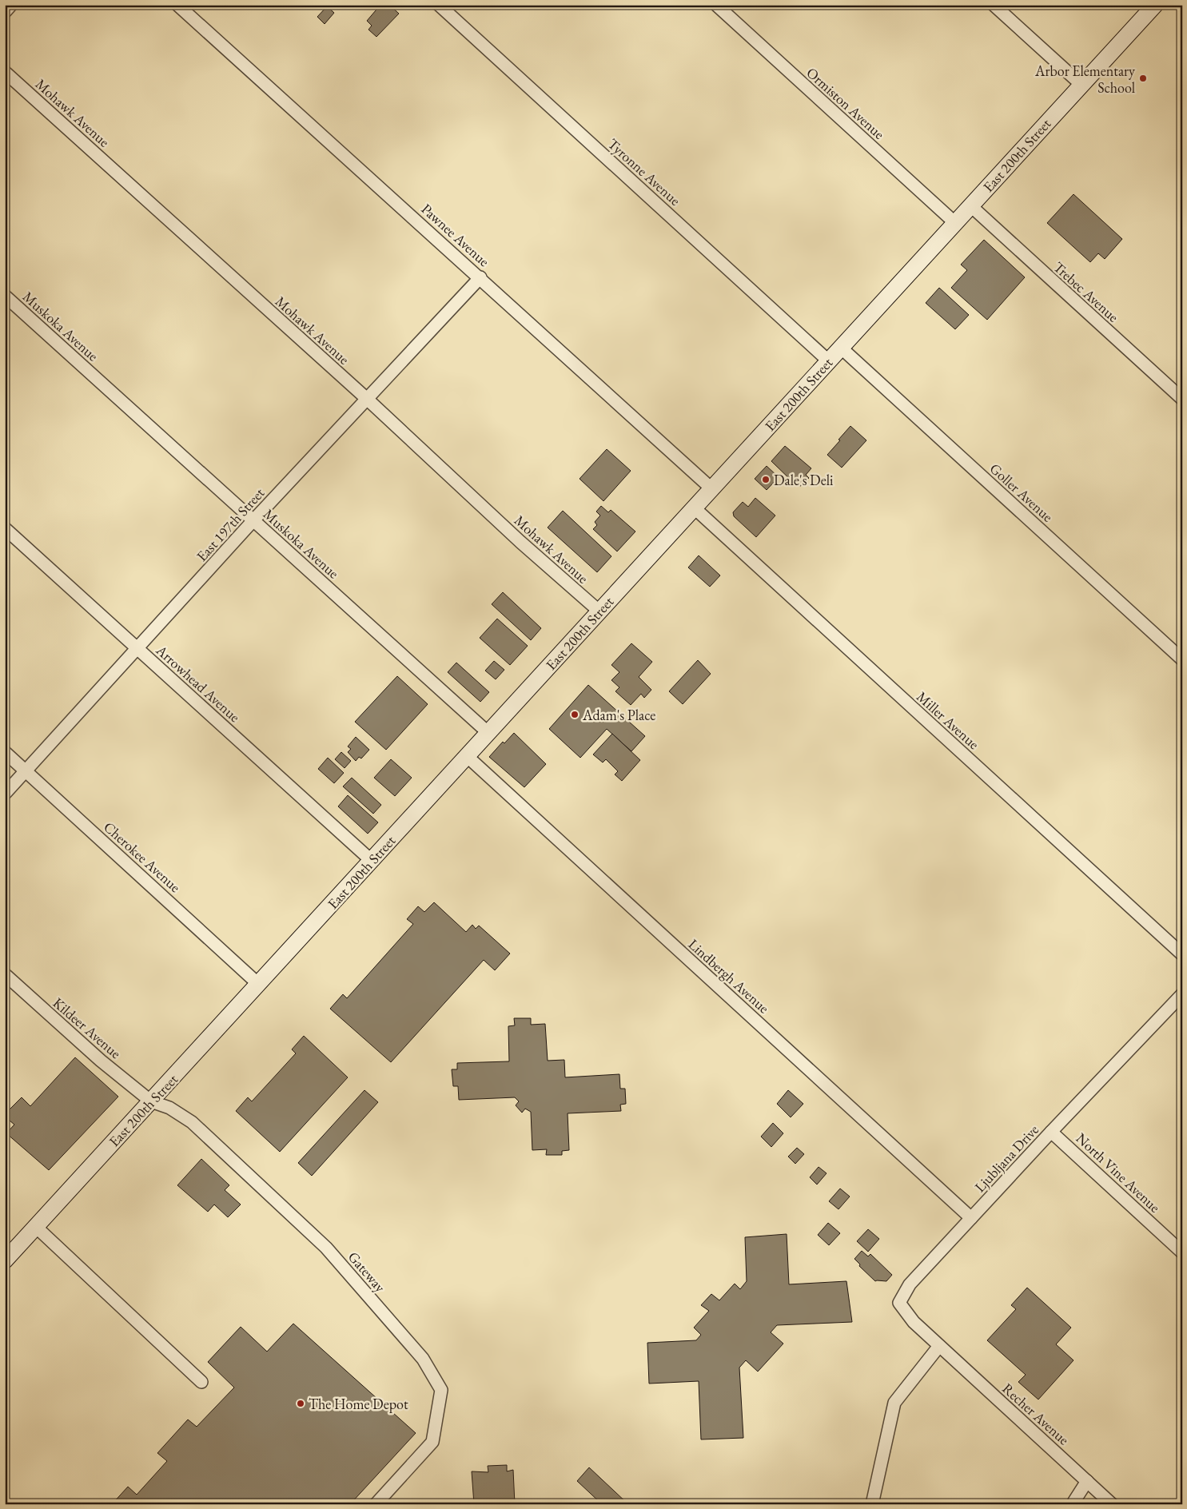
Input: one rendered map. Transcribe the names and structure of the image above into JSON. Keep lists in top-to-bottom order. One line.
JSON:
{"streets":{"street":["Ormiston Avenue","Mohawk Avenue","East 200th Street","Tyronne Avenue","Pawnee Avenue","Trebec Avenue","Muskoka Avenue","Goller Avenue","East 197th Street","Arrowhead Avenue","Miller Avenue","Cherokee Avenue","Lindbergh Avenue","Kildeer Avenue","Ljubljana Drive","North Vine Avenue","Gateway","Recher Avenue"]},"crossings":[["Ormiston Avenue","East 200th Street"],["Mohawk Avenue","East 200th Street"],["Mohawk Avenue","East 197th Street"],["East 200th Street","Tyronne Avenue"],["East 200th Street","Pawnee Avenue"],["East 200th Street","Trebec Avenue"],["East 200th Street","Muskoka Avenue"],["East 200th Street","Goller Avenue"],["East 200th Street","Arrowhead Avenue"],["East 200th Street","Miller Avenue"],["East 200th Street","Cherokee Avenue"],["East 200th Street","Lindbergh Avenue"],["East 200th Street","Kildeer Avenue"],["East 200th Street","Gateway"],["Pawnee Avenue","East 197th Street"],["Muskoka Avenue","East 197th Street"],["East 197th Street","Arrowhead Avenue"],["East 197th Street","Cherokee Avenue"],["Lindbergh Avenue","Ljubljana Drive"],["Kildeer Avenue","Gateway"],["Ljubljana Drive","North Vine Avenue"],["Ljubljana Drive","Recher Avenue"]],"places":["Arbor Elementary School","Dale's Deli","Adam's Place","The Home Depot"]}
